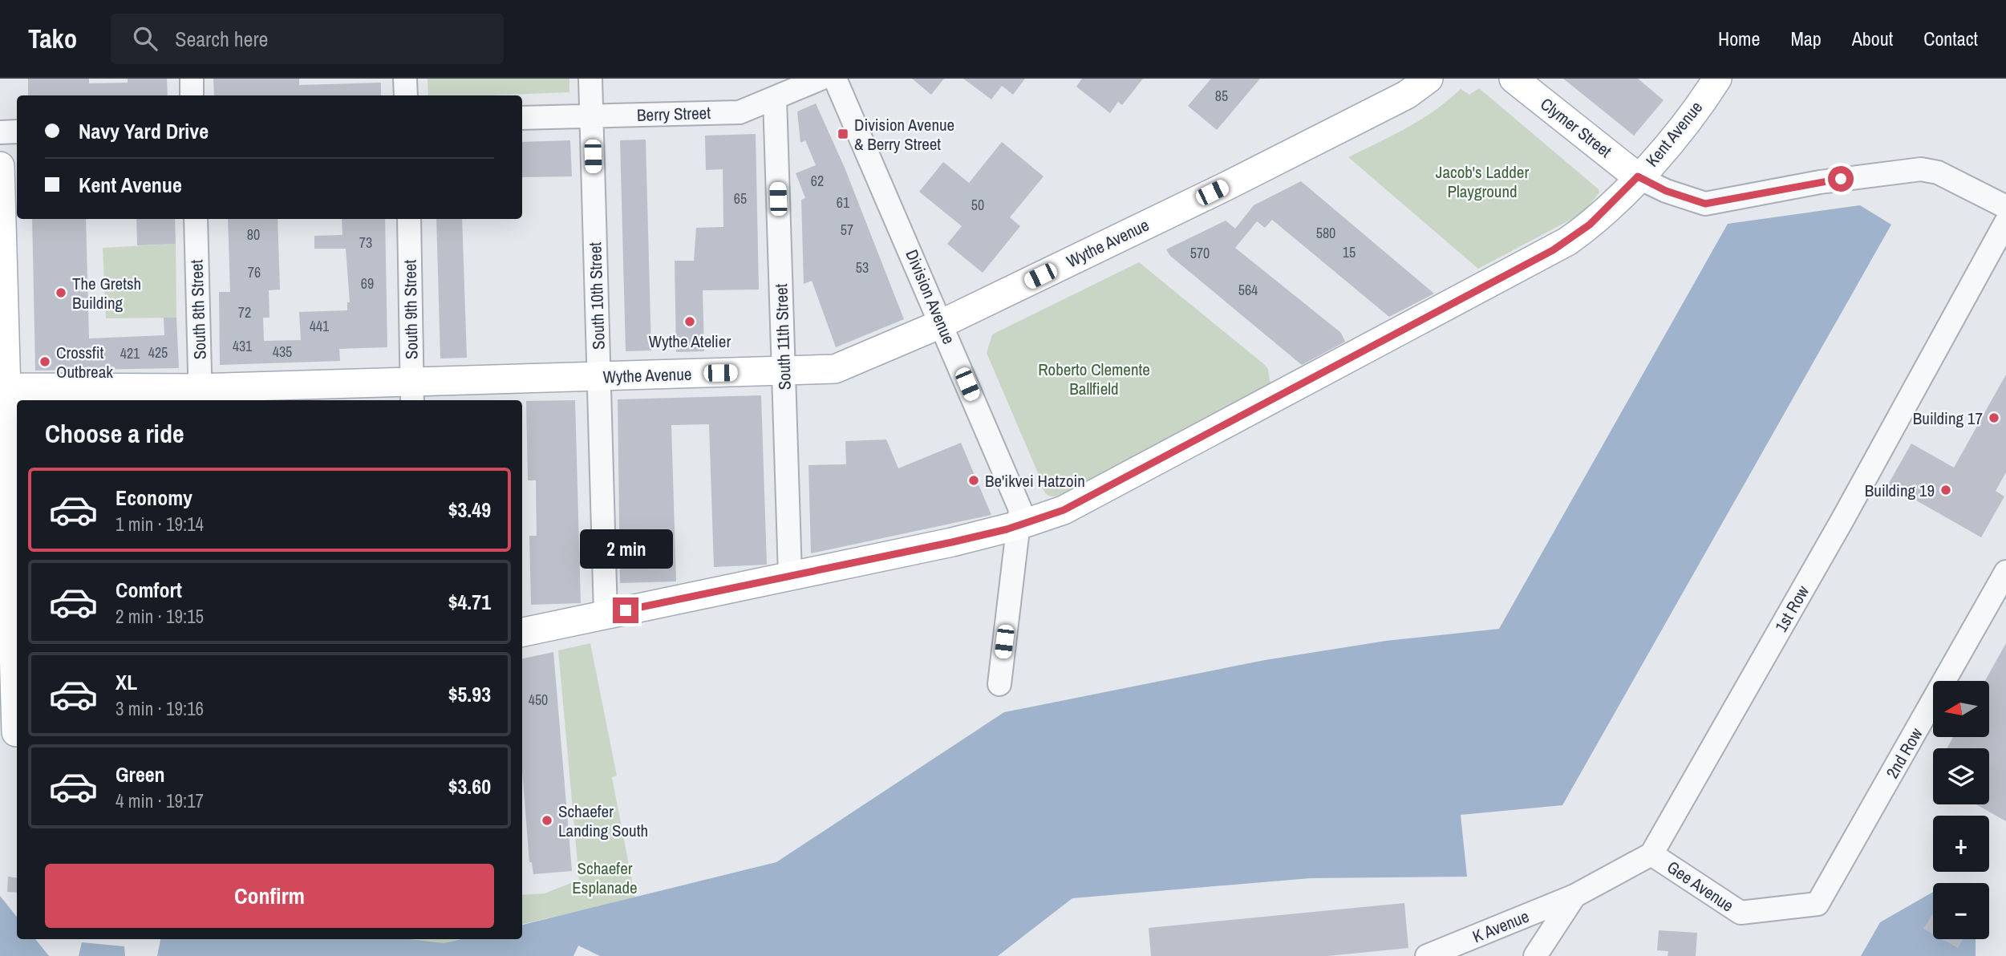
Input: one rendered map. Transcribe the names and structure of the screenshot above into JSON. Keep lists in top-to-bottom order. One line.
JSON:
{"streets":{"main road":["Clymer Street","Kent Avenue","Wythe Avenue"],"street":["Berry Street","South 10th Street","Division Avenue","South 8th Street","South 9th Street","South 11th Street","1st Row","2nd Row","Gee Avenue","K Avenue"]},"crossings":[["Berry Street","South 10th Street"],["Berry Street","South 11th Street"],["Clymer Street","Kent Avenue"],["Kent Avenue","South 10th Street"],["Kent Avenue","Division Avenue"],["Kent Avenue","South 11th Street"],["Wythe Avenue","South 10th Street"],["Wythe Avenue","Division Avenue"],["Wythe Avenue","South 8th Street"],["Wythe Avenue","South 9th Street"],["Wythe Avenue","South 11th Street"],["1st Row","Gee Avenue"],["2nd Row","Gee Avenue"]],"parks":["Jacob's Ladder Playground","Roberto Clemente Ballfield","Schaefer Esplanade"],"places":{"transit":["Division Avenue & Berry Street"],"other":["The Gretsh Building","Wythe Atelier","Crossfit Outbreak","Building 17","Be'ikvei Hatzoin","Building 19","Schaefer Landing South"]},"house_numbers":["85","62","65","61","50","57","580","80","73","15","570","53","76","69","564","72","441","431","435","425","421","450"],"north":"left","page":{"header":"Tako","search":"Search here","nav":["Home","Map","About","Contact"],"banner":["Navy Yard Drive","Kent Avenue"],"heading":"Choose a ride","list":[{"name":"Economy","note":"1 min · 19:14","value":"$3.49"},{"name":"Comfort","note":"2 min · 19:15","value":"$4.71"},{"name":"XL","note":"3 min · 19:16","value":"$5.93"},{"name":"Green","note":"4 min · 19:17","value":"$3.60"}],"bubble":"2 min","map_buttons":["+","−"],"buttons":"Confirm"}}
